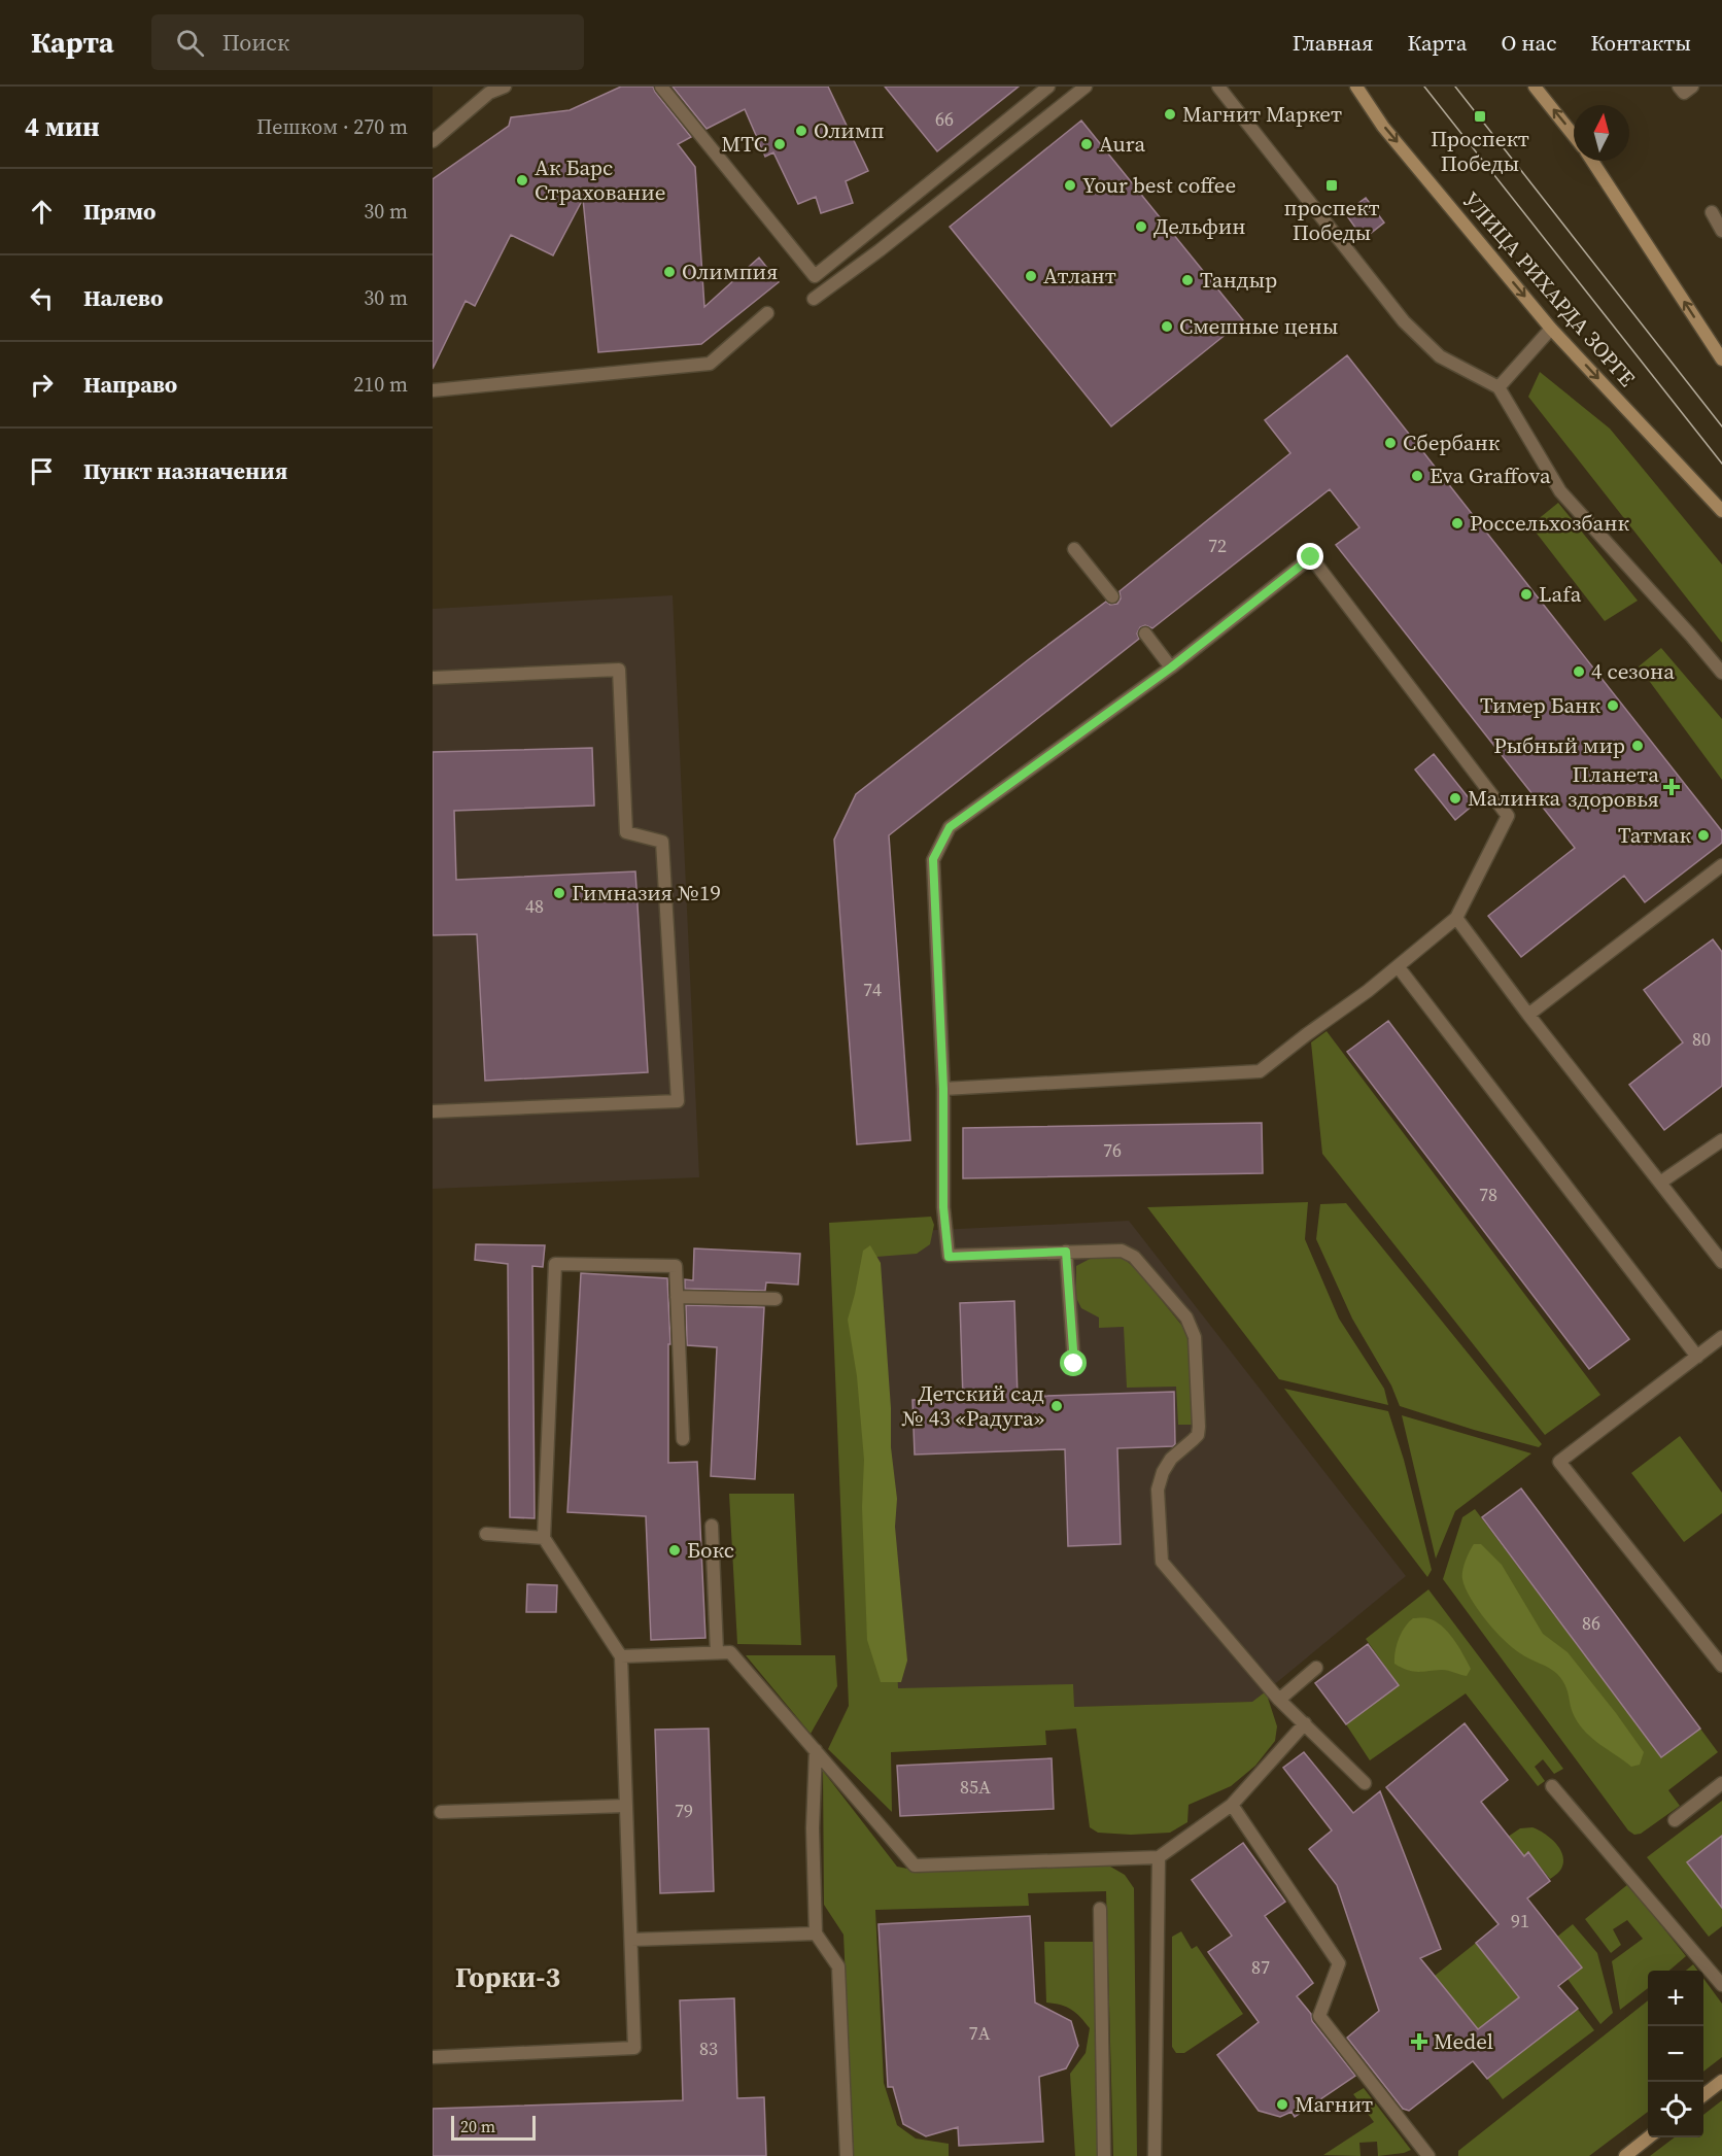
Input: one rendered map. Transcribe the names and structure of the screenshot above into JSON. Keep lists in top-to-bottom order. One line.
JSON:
{"streets":{"main road":["УЛИЦА РИХАРДА ЗОРГЕ"]},"one_way":["УЛИЦА РИХАРДА ЗОРГЕ"],"districts":["Горки-3"],"places":{"other":["Магнит Маркет","Олимп","МТС","Aura","Ак Барс Страхование","Your best coffee","Дельфин","Олимпия","Атлант","Тандыр","Смешные цены","Сбербанк","Eva Graffova","Россельхозбанк","Lafa","4 сезона","Тимер Банк","Рыбный мир","Малинка","Татмак","Гимназия №19","Детский сад № 43 «Радуга»","Бокс","Магнит"],"transit":["Проспект Победы","проспект Победы"],"health":["Планета здоровья","Medel"]},"house_numbers":["66","72","48","74","80","76","78","86","85А","79","91","87","7А","83"],"scale_bar":"20 m","north":"top","page":{"header":"Карта","search":"Поиск","nav":["Главная","Карта","О нас","Контакты"],"heading":["4 мин","Пешком · 270 m"],"list":[["Прямо","30 m"],["Налево","30 m"],["Направо","210 m"],"Пункт назначения"],"map_buttons":["+","−"],"scale":"20 m"}}
